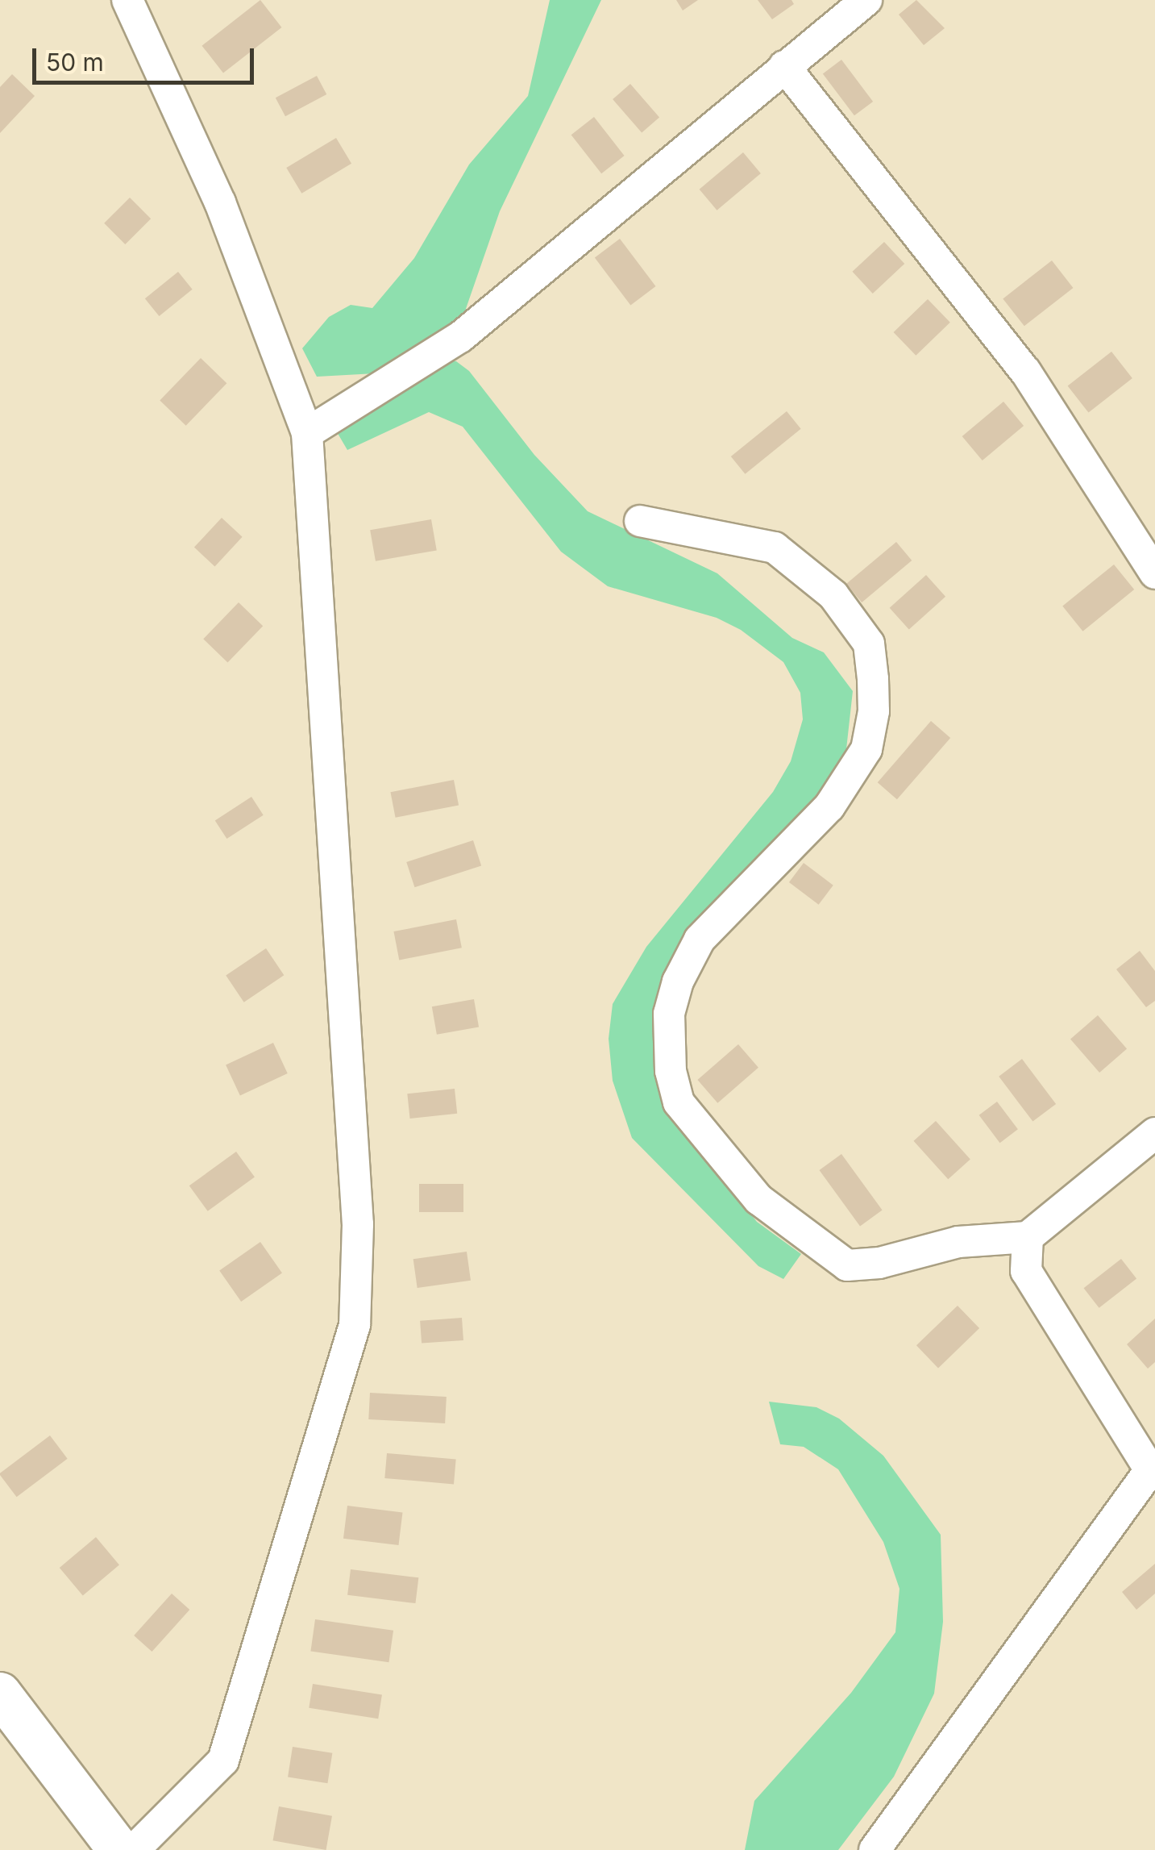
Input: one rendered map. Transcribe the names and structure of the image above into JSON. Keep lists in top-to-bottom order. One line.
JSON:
{"scale_bar":"50 m"}
